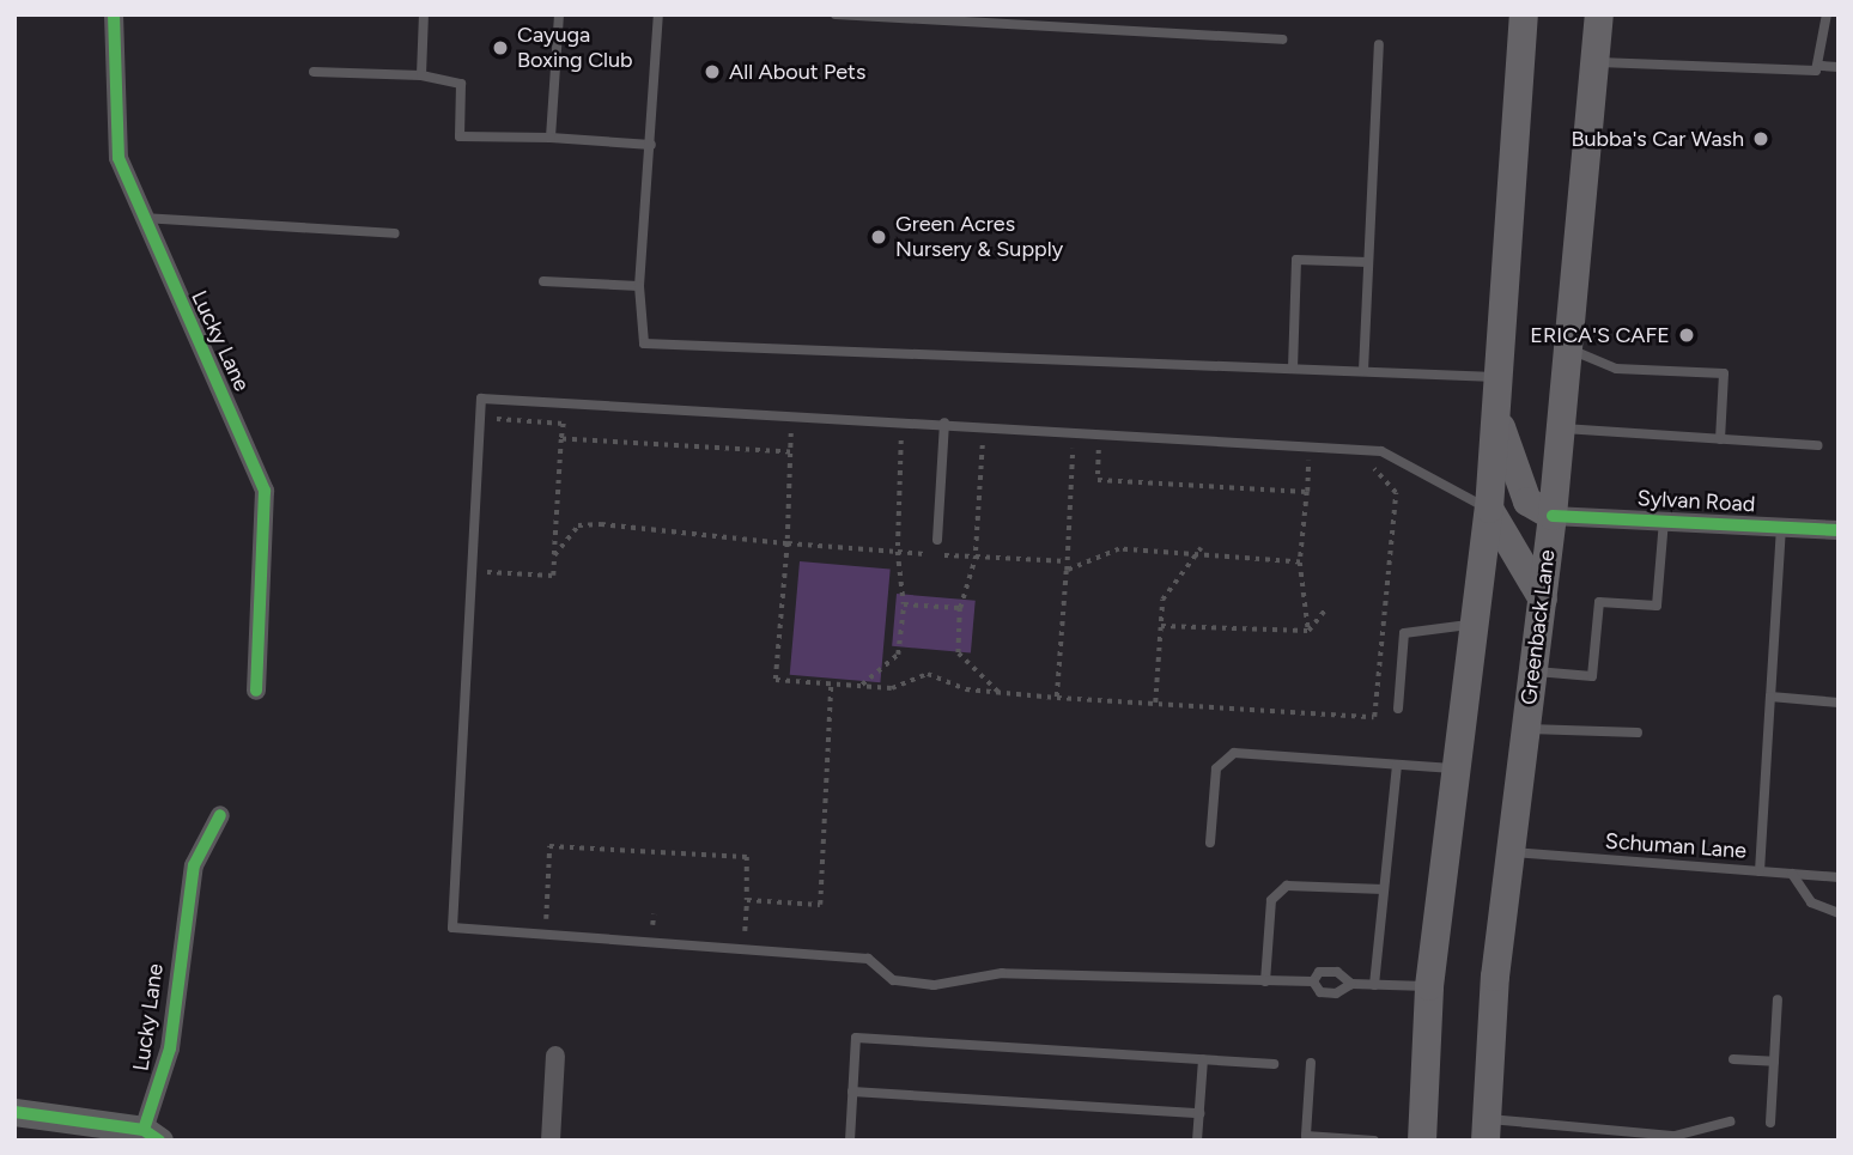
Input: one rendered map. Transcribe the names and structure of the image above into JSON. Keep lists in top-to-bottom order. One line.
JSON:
{"streets":{"main road":["Greenback Lane"],"street":["Lucky Lane","Sylvan Road"],"lane":["Schuman Lane"]},"crossings":[["Sylvan Road","Greenback Lane"],["Greenback Lane","Schuman Lane"]],"places":["Cayuga Boxing Club","All About Pets","Bubba's Car Wash","Green Acres Nursery & Supply","ERICA'S CAFE"]}
